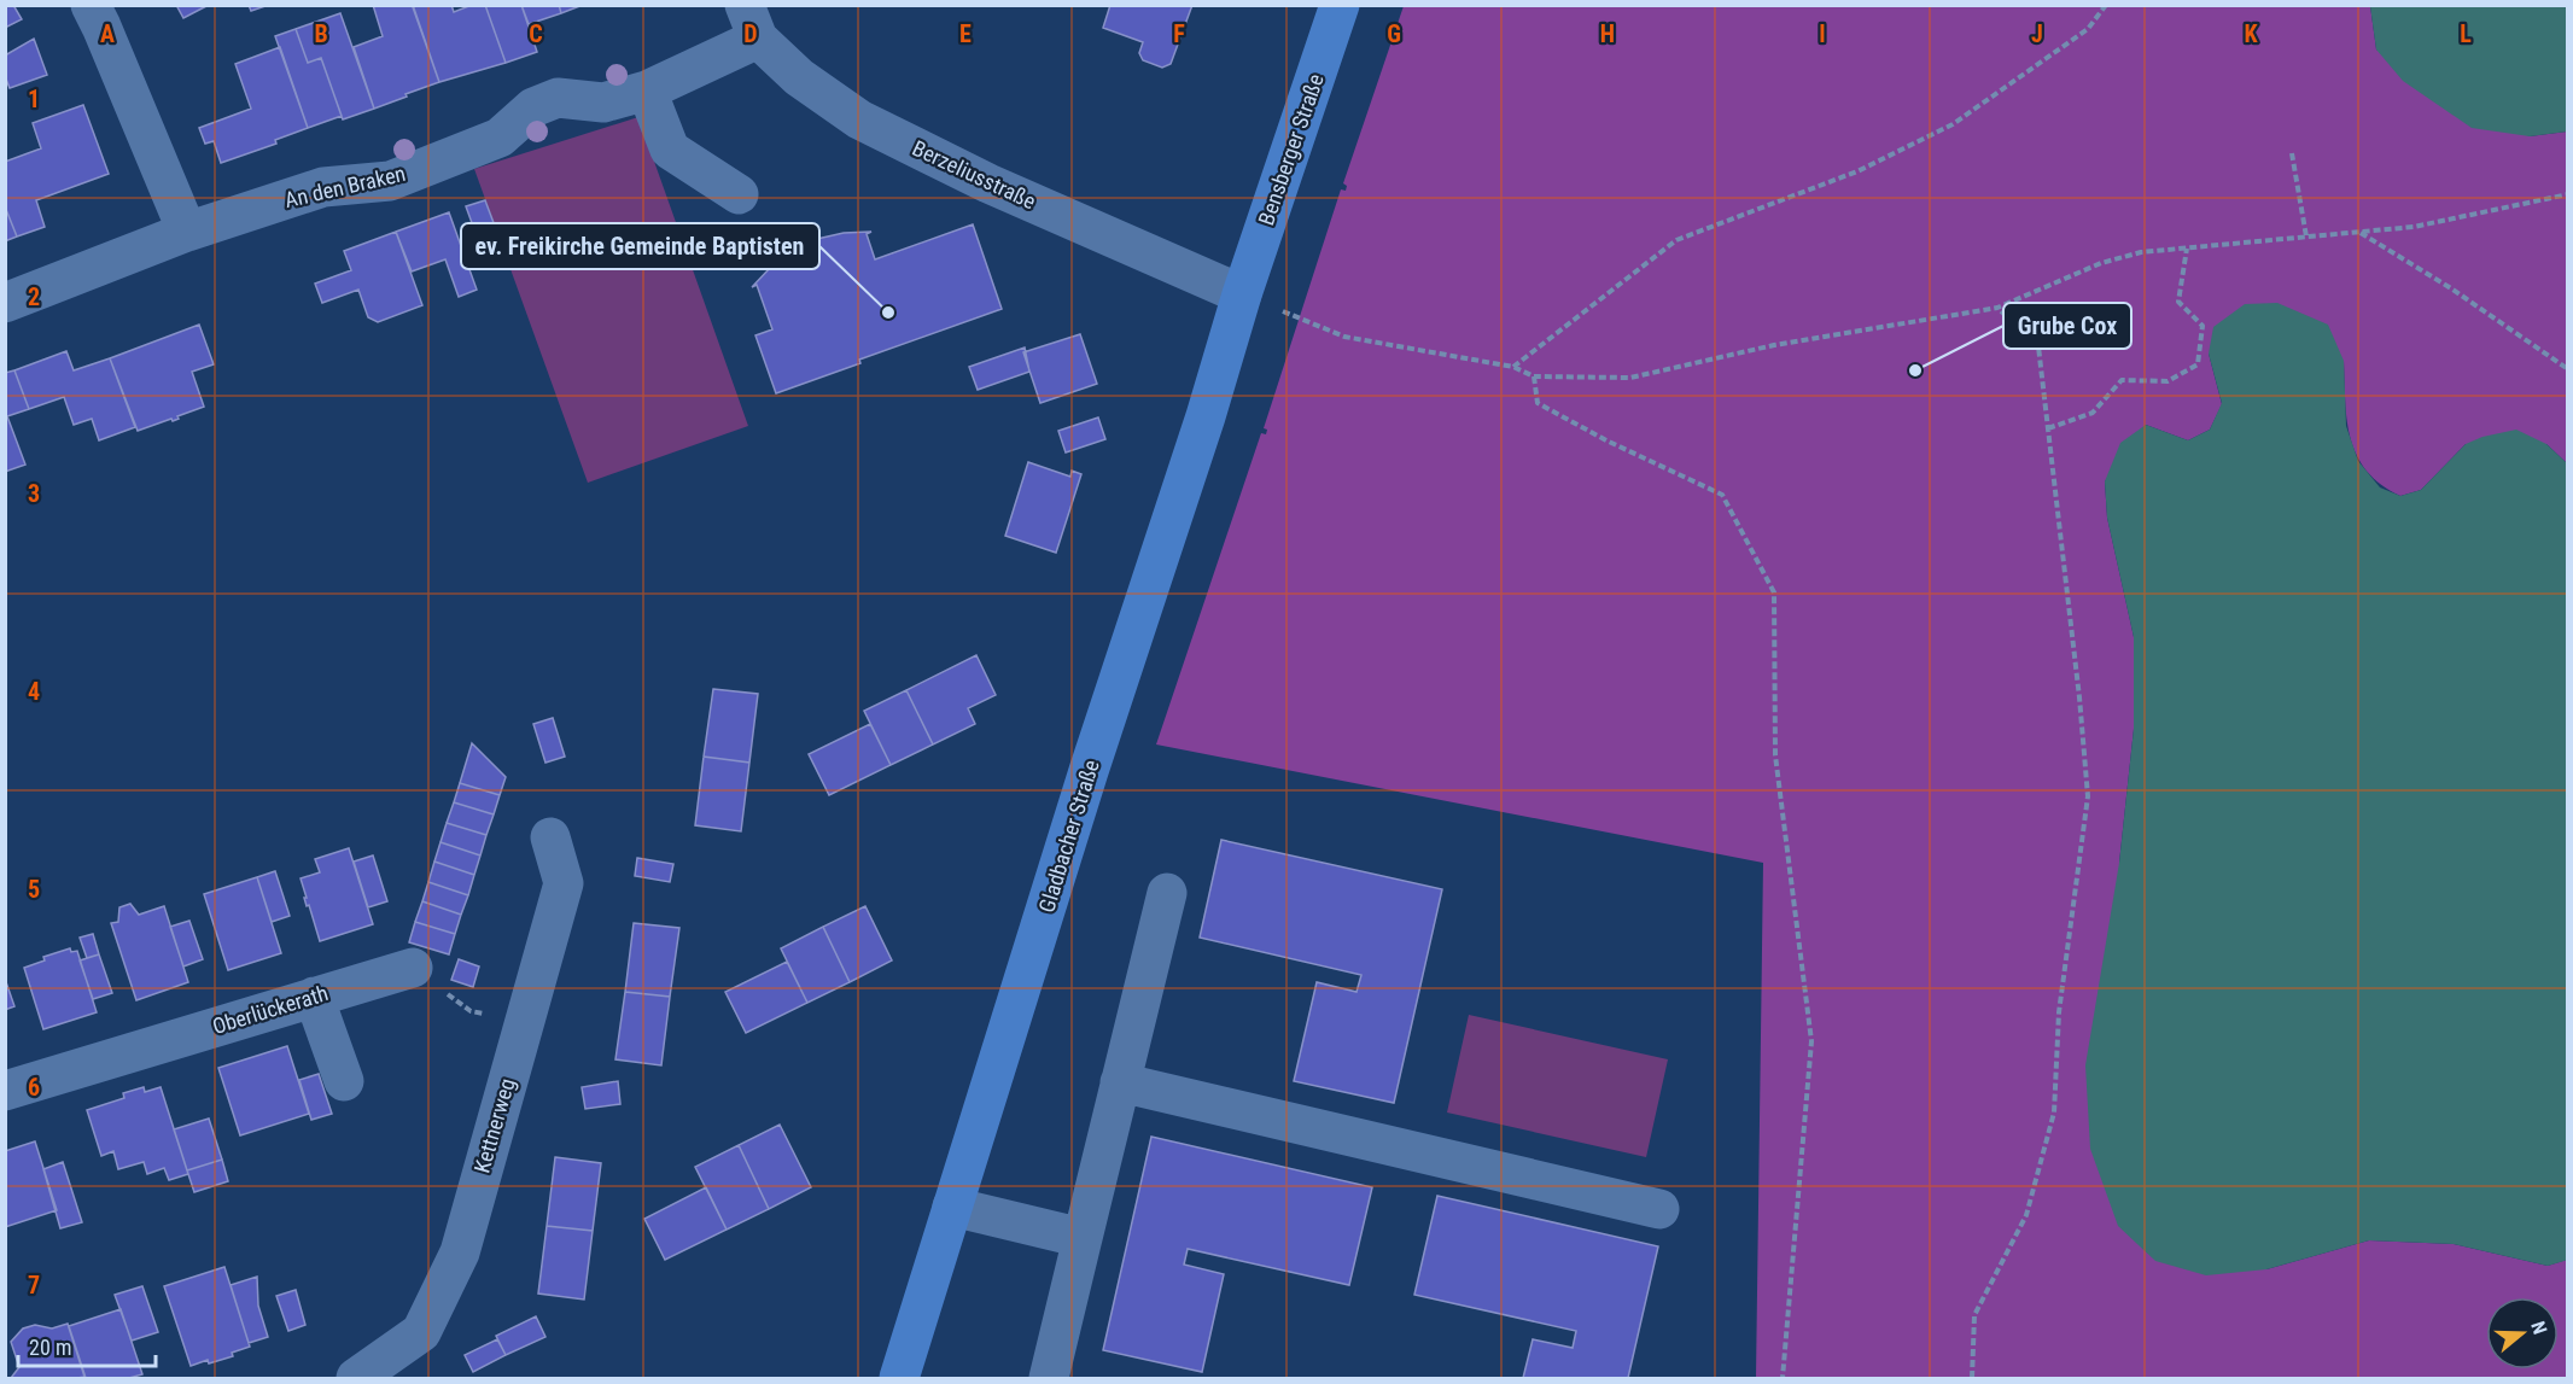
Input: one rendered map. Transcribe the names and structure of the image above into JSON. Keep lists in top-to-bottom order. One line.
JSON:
{"streets":{"main road":["Bensberger Straße","Gladbacher Straße"],"street":["Berzeliusstraße","An den Braken","Oberlückerath","Kettnerweg"]},"crossings":[["Bensberger Straße","Berzeliusstraße"],["Bensberger Straße","Gladbacher Straße"],["Berzeliusstraße","An den Braken"],["Berzeliusstraße","Gladbacher Straße"]],"places":["ev. Freikirche Gemeinde Baptisten","Grube Cox"],"scale_bar":"20 m","north":"right","grid":{"columns":["A","B","C","D","E","F","G","H","I","J","K","L"],"rows":["1","2","3","4","5","6","7"]}}
